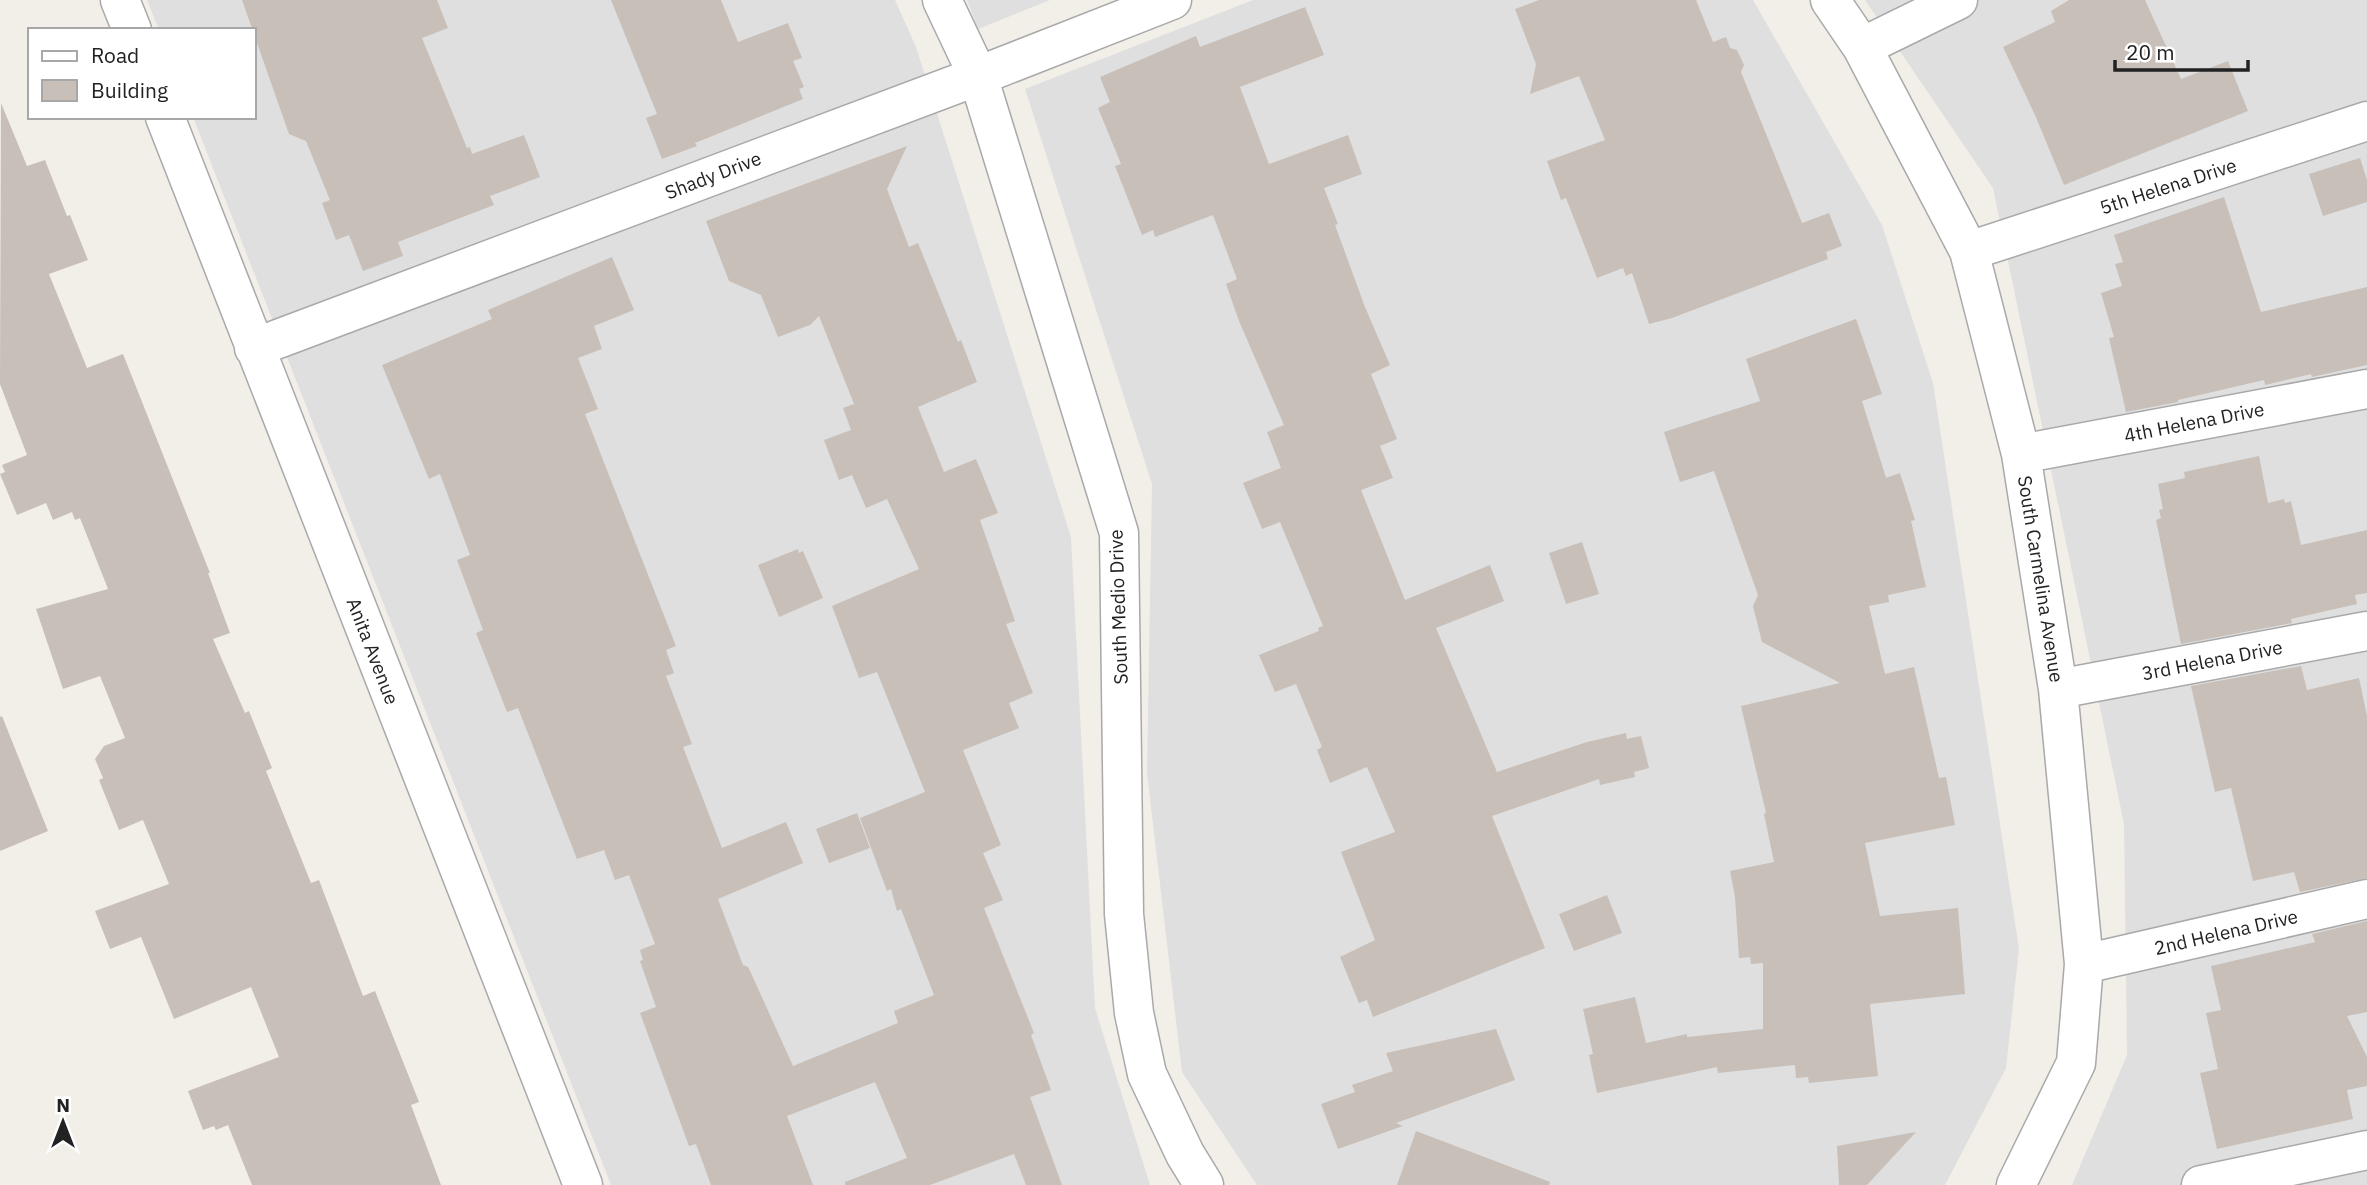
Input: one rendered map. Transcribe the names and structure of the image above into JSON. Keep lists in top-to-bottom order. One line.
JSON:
{"streets":{"street":["Shady Drive","5th Helena Drive","4th Helena Drive","South Carmelina Avenue","South Medio Drive","Anita Avenue","3rd Helena Drive","2nd Helena Drive"]},"crossings":[["Shady Drive","South Medio Drive"],["Shady Drive","Anita Avenue"],["5th Helena Drive","South Carmelina Avenue"],["4th Helena Drive","South Carmelina Avenue"],["South Carmelina Avenue","3rd Helena Drive"],["South Carmelina Avenue","2nd Helena Drive"]],"legend":["Road","Building"],"scale_bar":"20 m","north":"top"}
